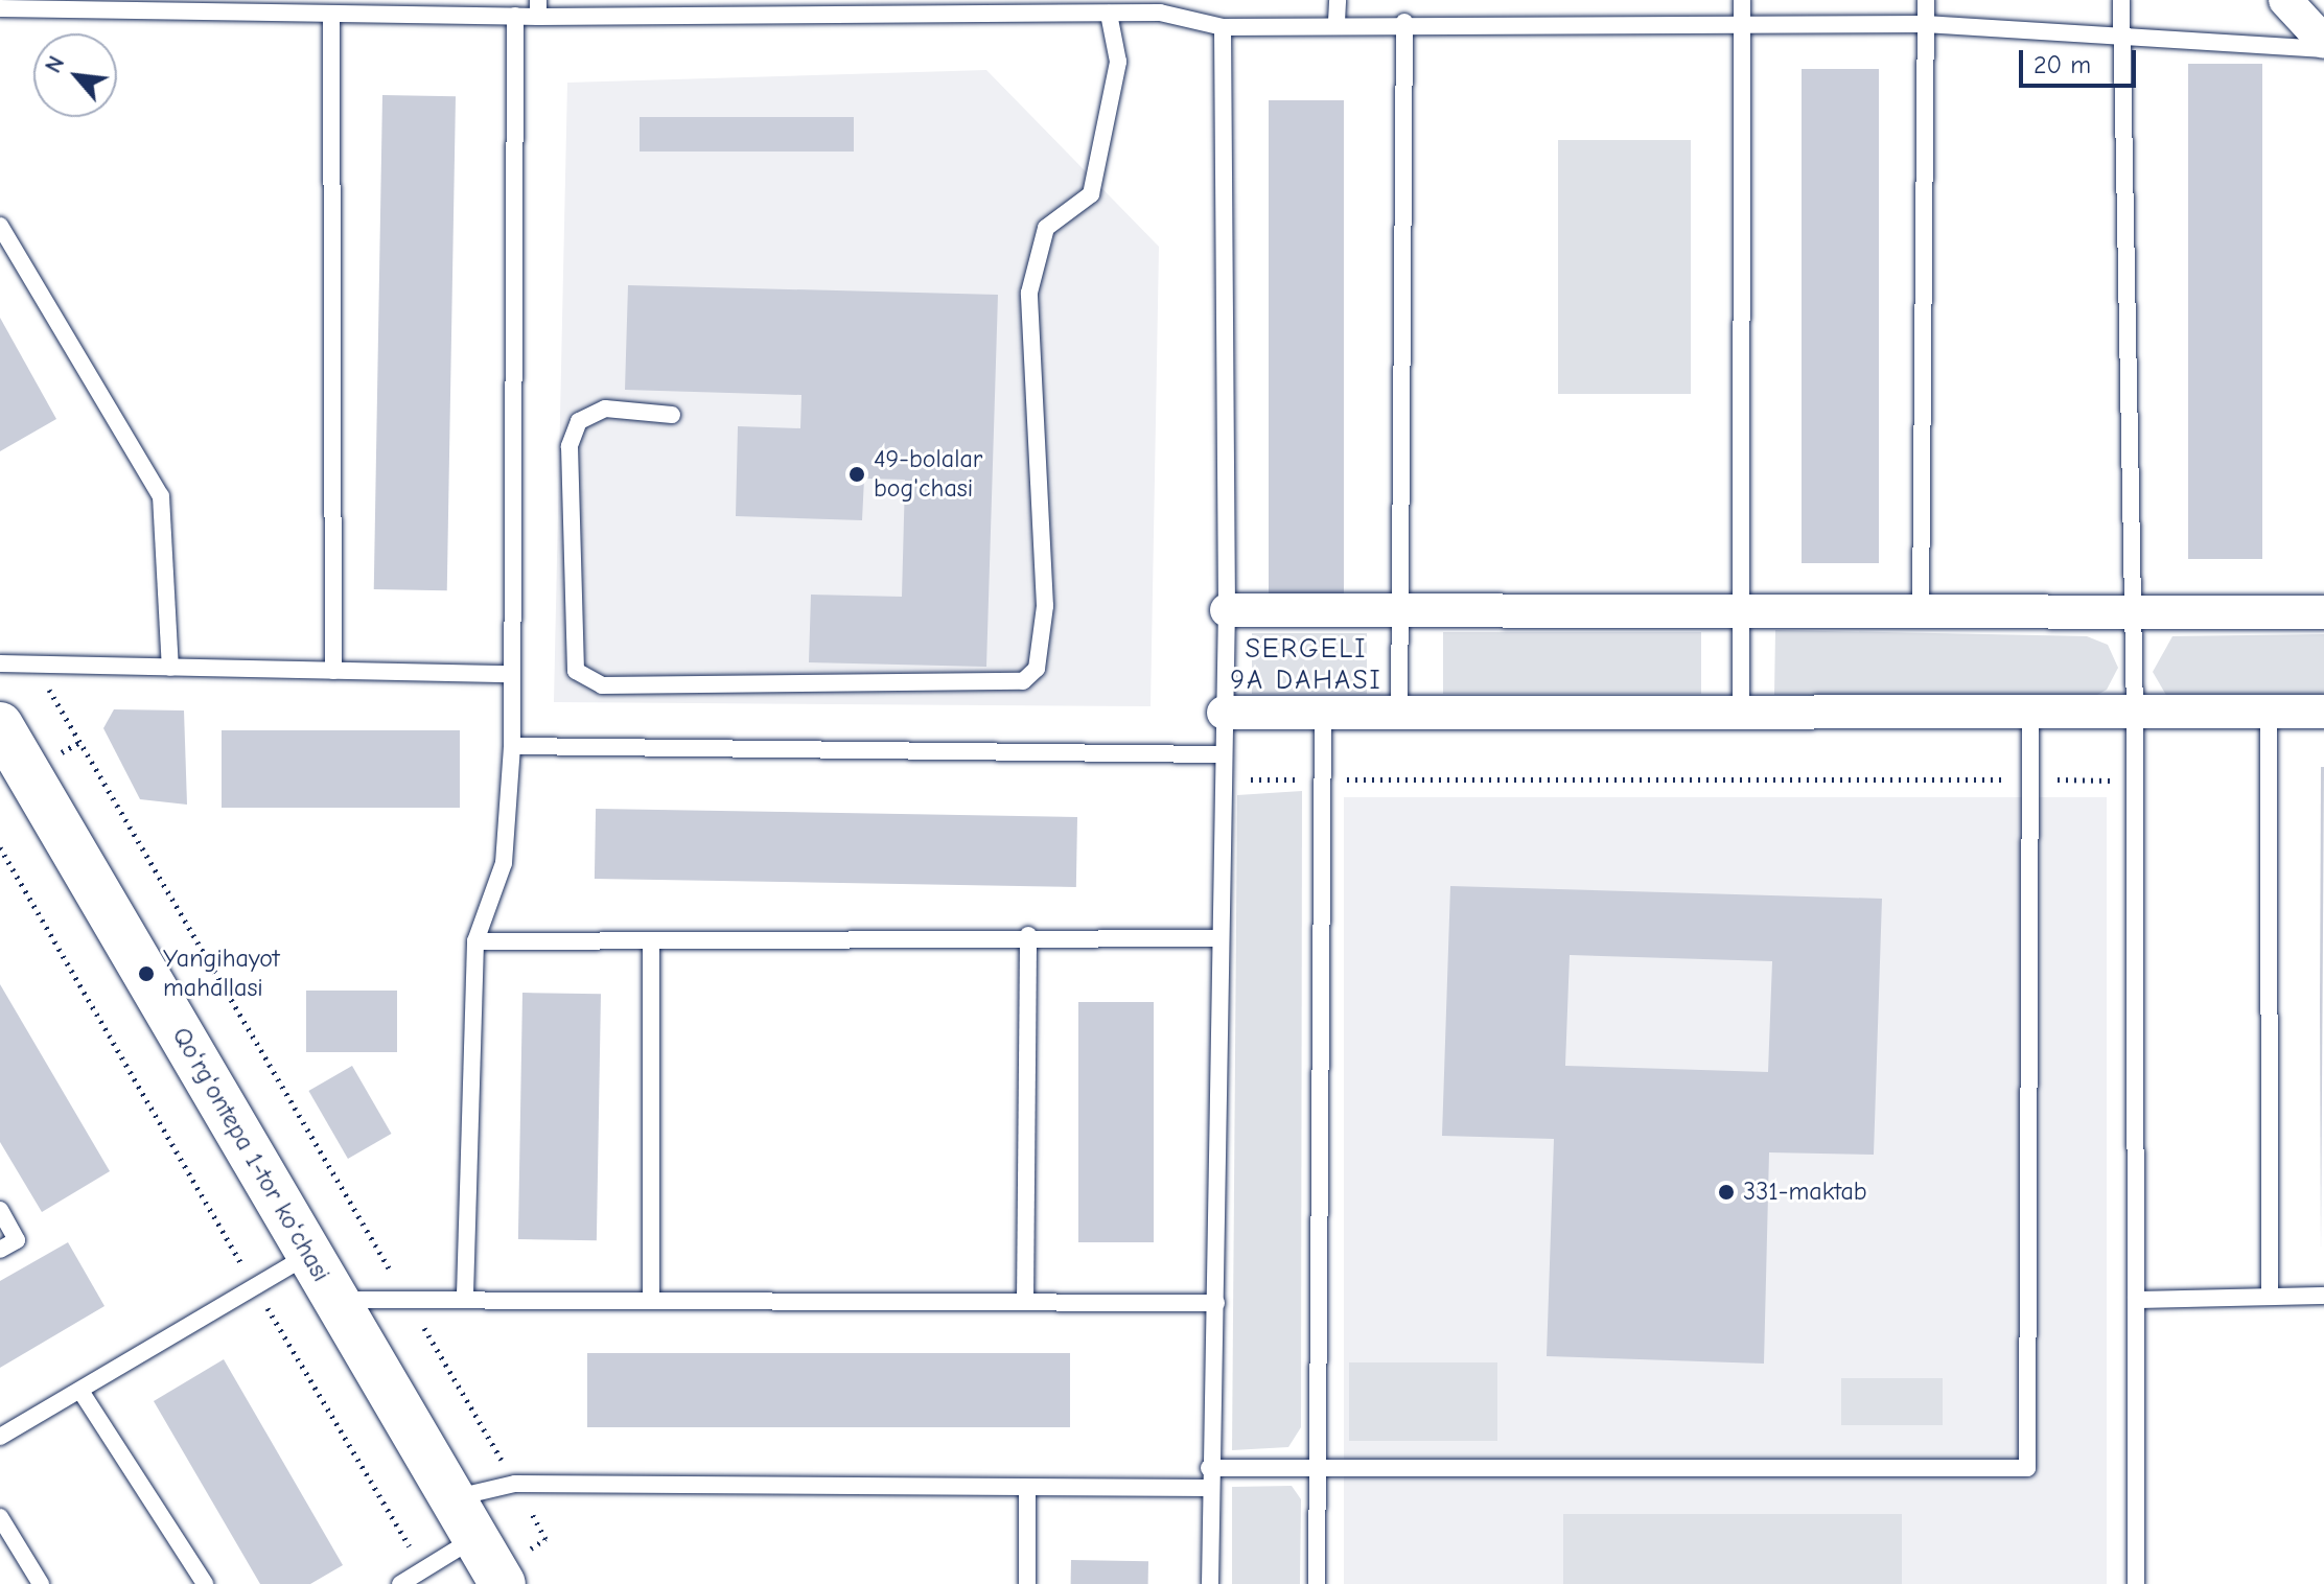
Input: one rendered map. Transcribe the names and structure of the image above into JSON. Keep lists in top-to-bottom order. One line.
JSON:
{"streets":{"street":["Qoʻrgʻontepa 1-tor koʻchasi"]},"districts":["SERGELI 9A DAHASI"],"places":["49-bolalar bog'chasi","Yangihayot mahallasi","331-maktab"],"scale_bar":"20 m","north":"top left"}
